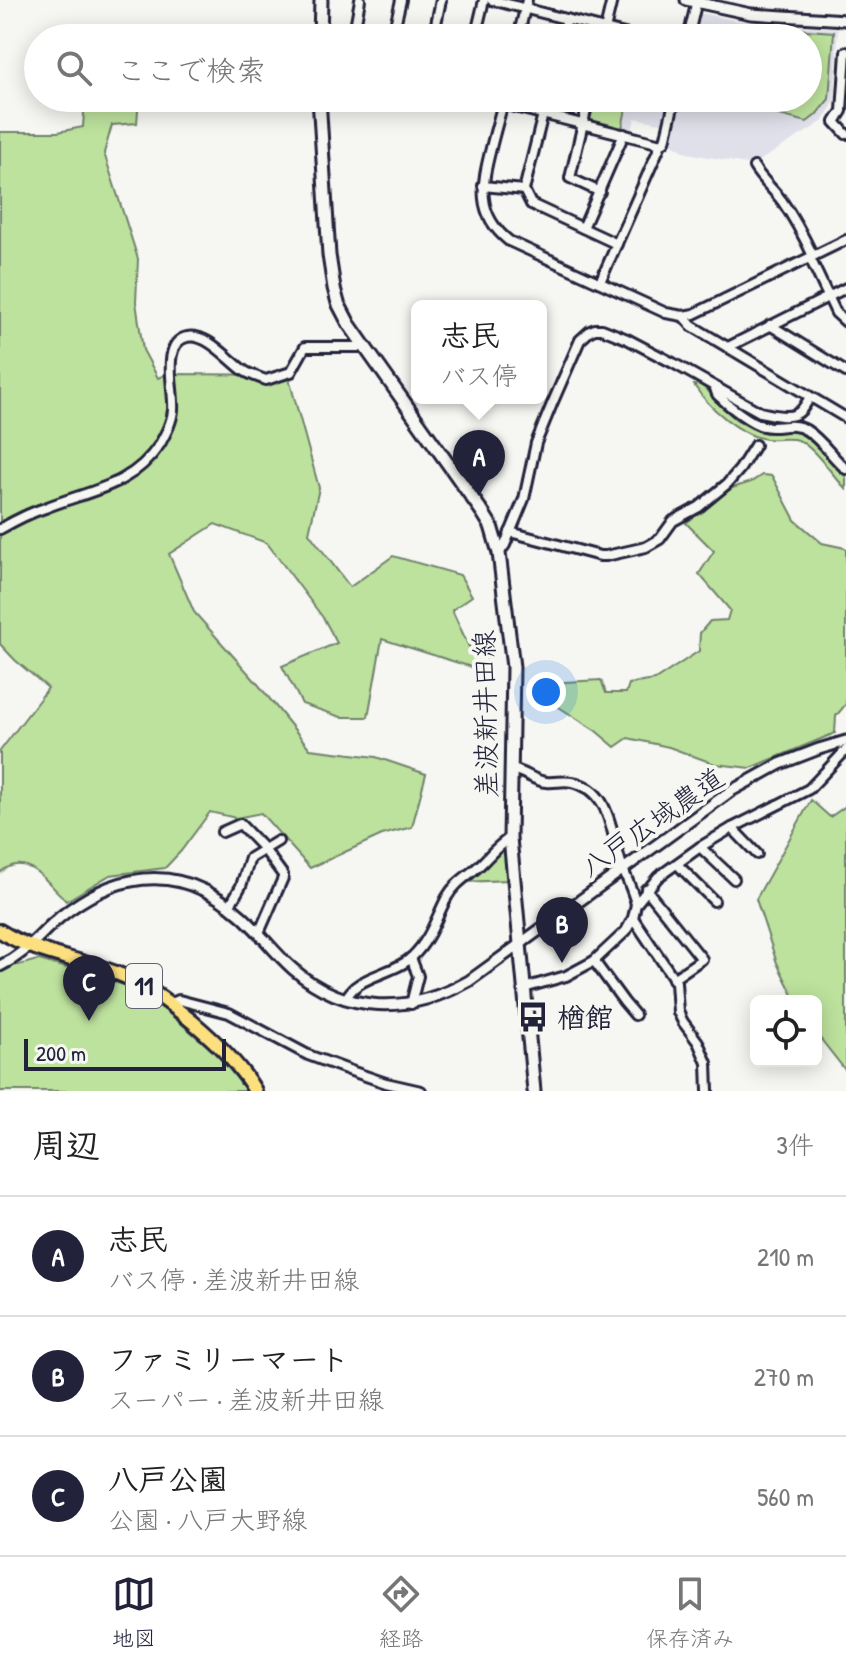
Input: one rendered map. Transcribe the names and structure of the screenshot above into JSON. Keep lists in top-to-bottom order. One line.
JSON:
{"streets":{"main road":["差波新井田線","11"],"street":["八戸広域農道"]},"crossings":[["差波新井田線","八戸広域農道"],["八戸広域農道","11"]],"places":{"bus stop":["楢館"]},"scale_bar":"200 m","page":{"search":"ここで検索","popup":["志民","バス停"],"pins":["A","B","C"],"scale":"200 m","heading":["周辺","3件"],"list":[{"mark":"A","name":"志民","note":"バス停 · 差波新井田線","value":"210 m"},{"mark":"B","name":"ファミリーマート","note":"スーパー · 差波新井田線","value":"270 m"},{"mark":"C","name":"八戸公園","note":"公園 · 八戸大野線","value":"560 m"}],"nav":["地図","経路","保存済み"]}}
